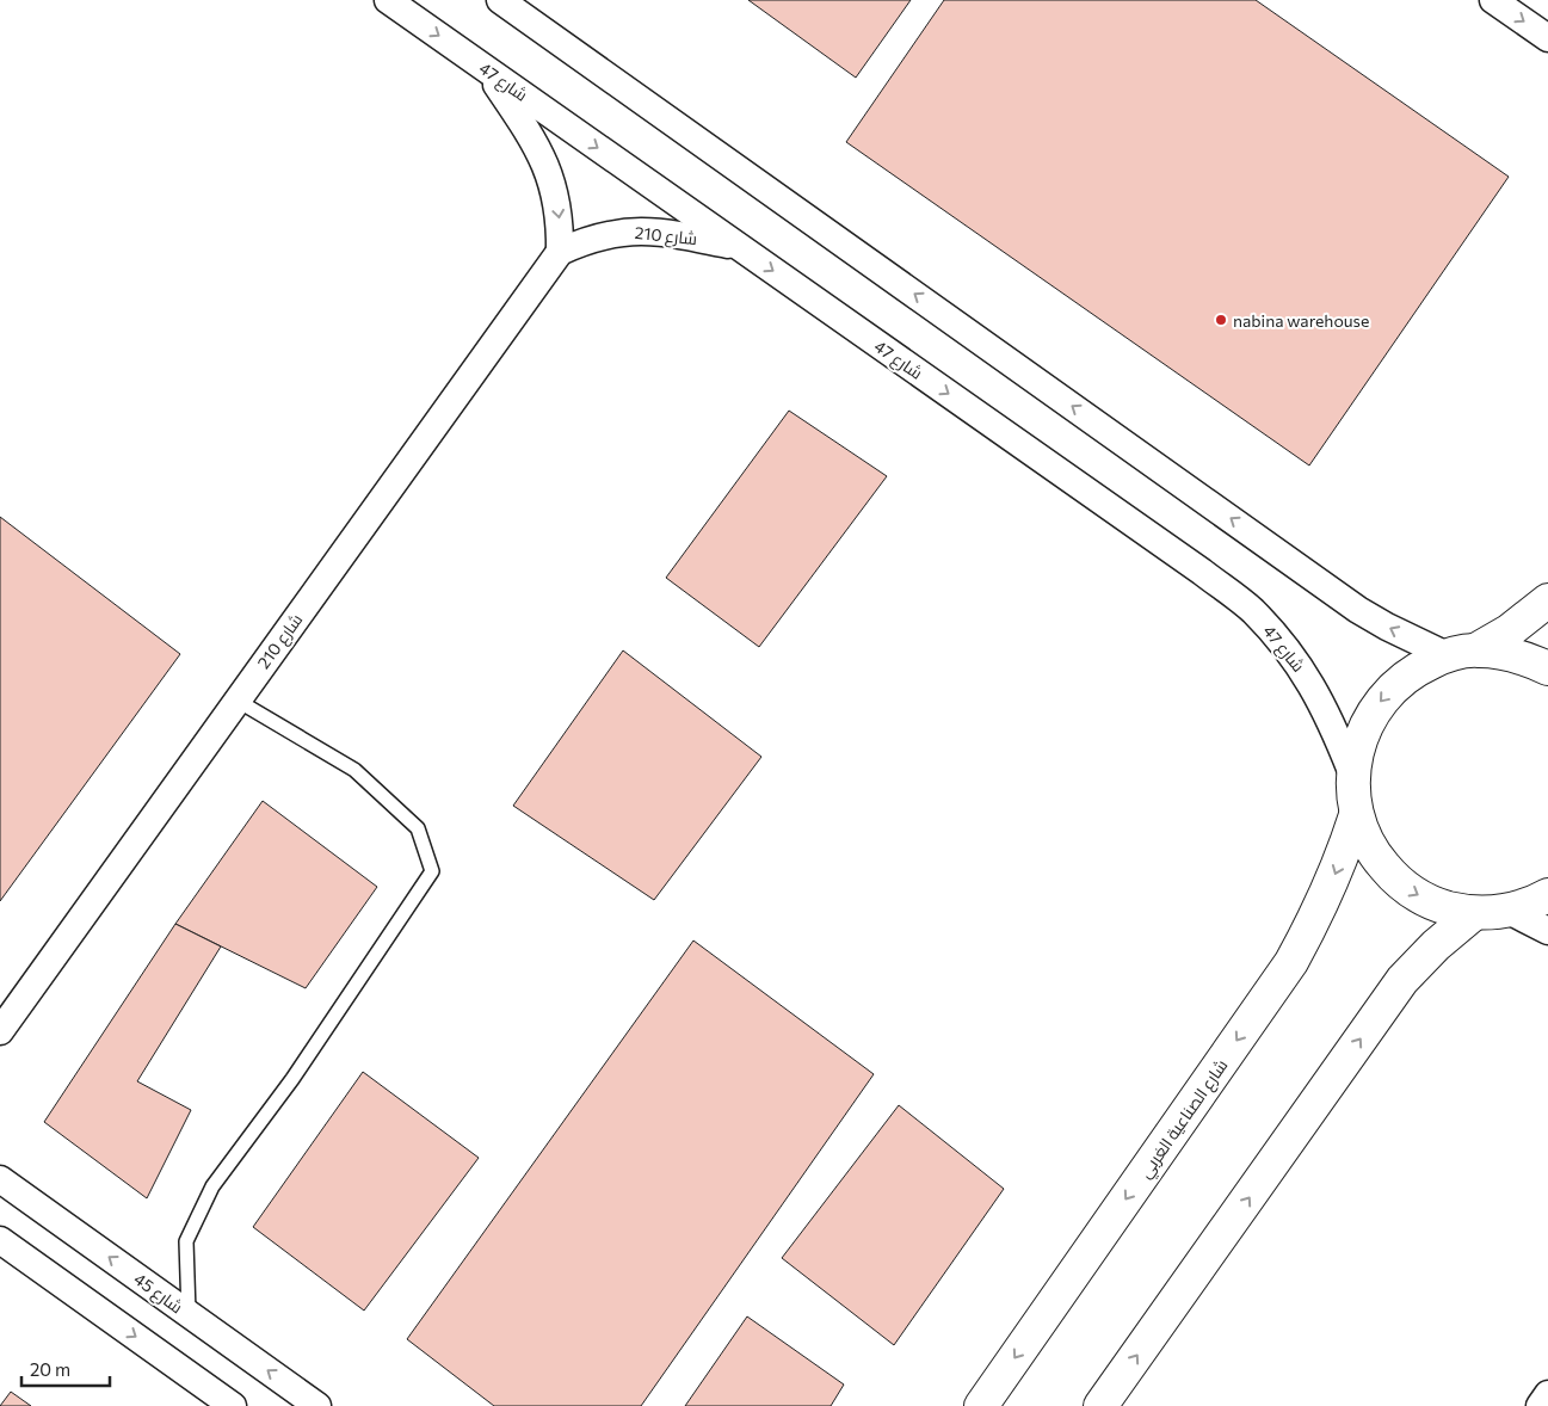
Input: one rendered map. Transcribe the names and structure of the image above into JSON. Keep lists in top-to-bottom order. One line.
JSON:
{"streets":{"main road":["شارع الصناعية الغربي"],"street":["شارع 47","شارع 210","شارع 45"]},"crossings":[["شارع 47","شارع 210"]],"places":["nabina warehouse"],"scale_bar":"20 m"}
